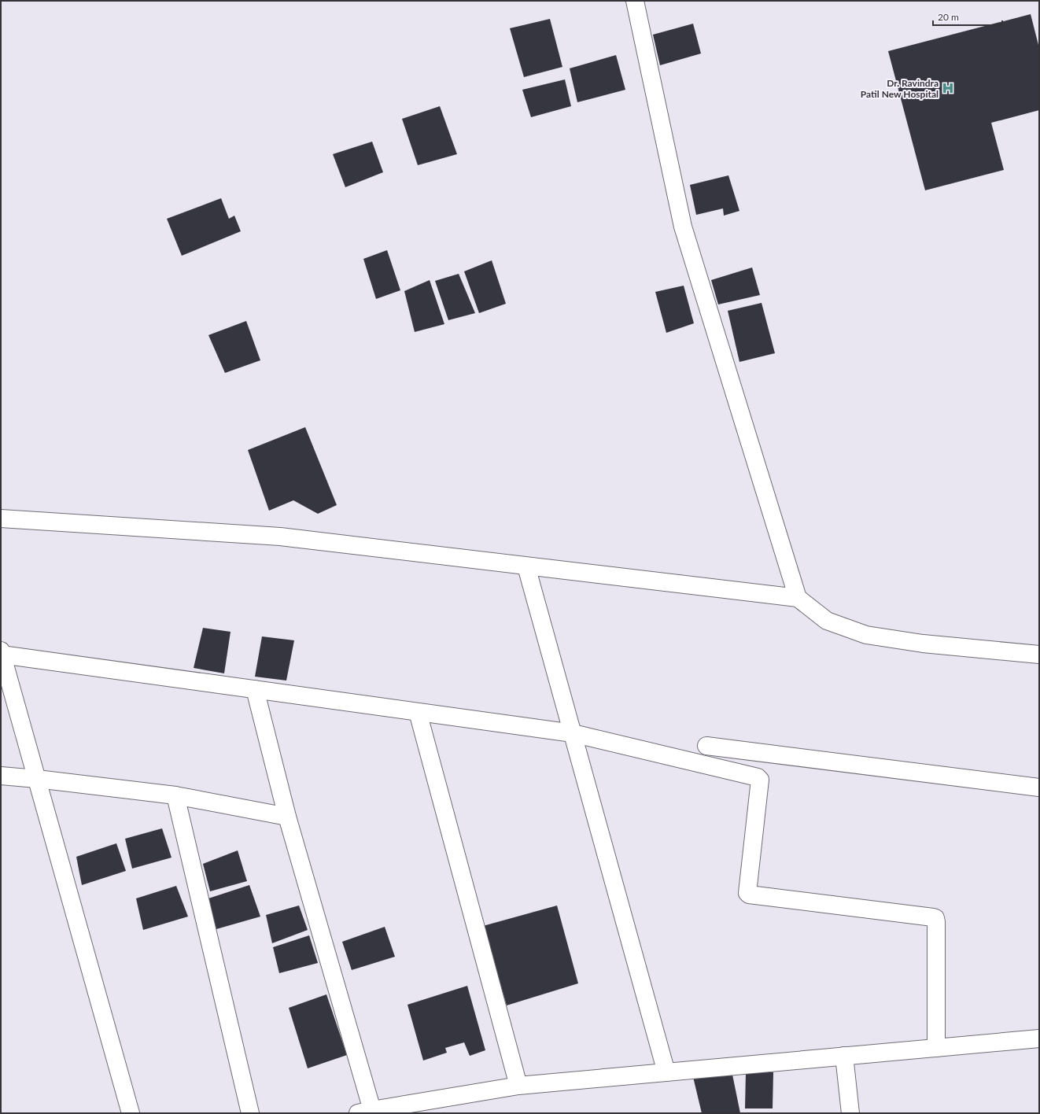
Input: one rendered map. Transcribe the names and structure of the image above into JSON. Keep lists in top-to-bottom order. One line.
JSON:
{"places":{"hospital":["Dr. Ravindra Patil New Hospital"]},"scale_bar":"20 m"}
